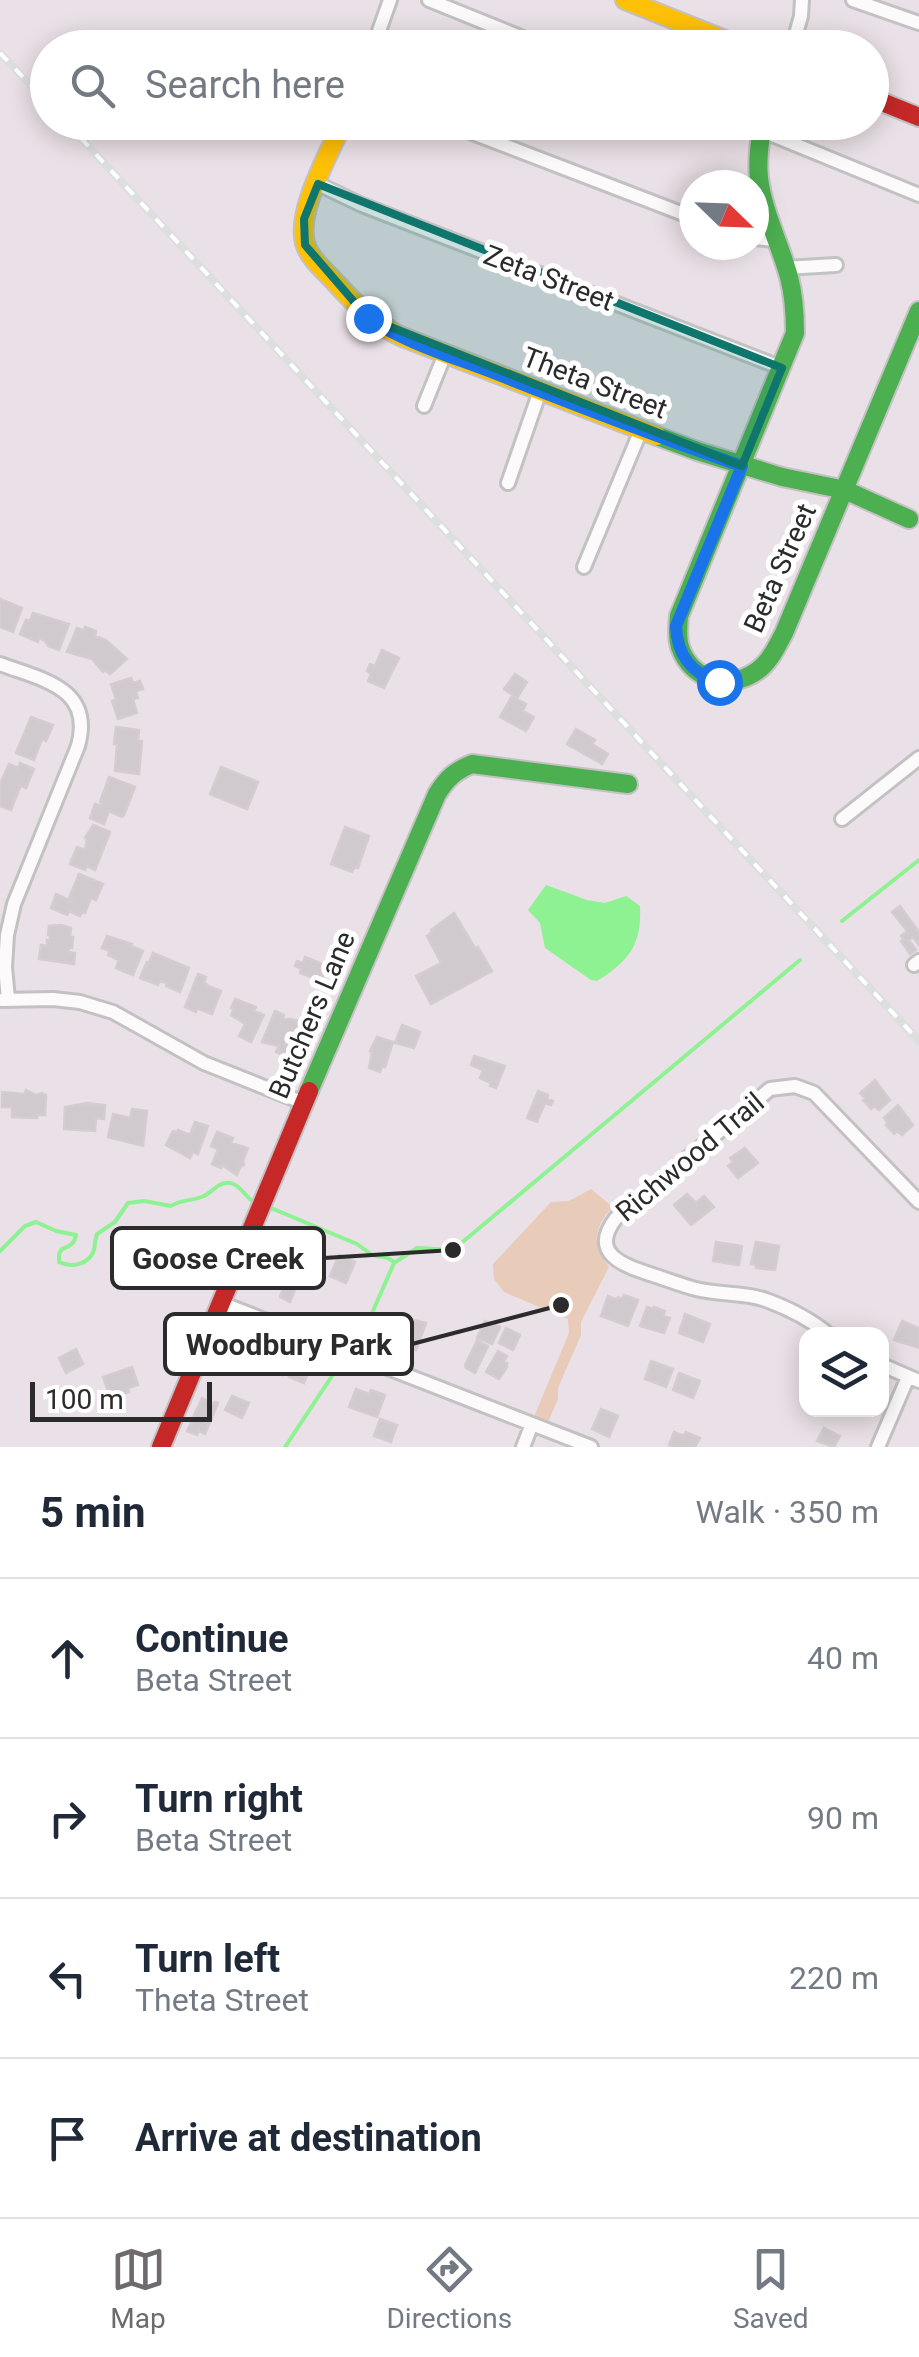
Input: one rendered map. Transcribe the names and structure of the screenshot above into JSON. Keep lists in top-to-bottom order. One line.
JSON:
{"streets":{"street":["Zeta Street","Theta Street","Beta Street","Butchers Lane","Richwood Trail"]},"crossings":[["Zeta Street","Theta Street"],["Zeta Street","Beta Street"],["Theta Street","Beta Street"]],"places":["Goose Creek","Woodbury Park"],"scale_bar":"100 m","north":"bottom right","page":{"search":"Search here","scale":"100 m","heading":["5 min","Walk · 350 m"],"list":[["Continue","Beta Street","40 m"],["Turn right","Beta Street","90 m"],["Turn left","Theta Street","220 m"],"Arrive at destination"],"nav":["Map","Directions","Saved"]}}
